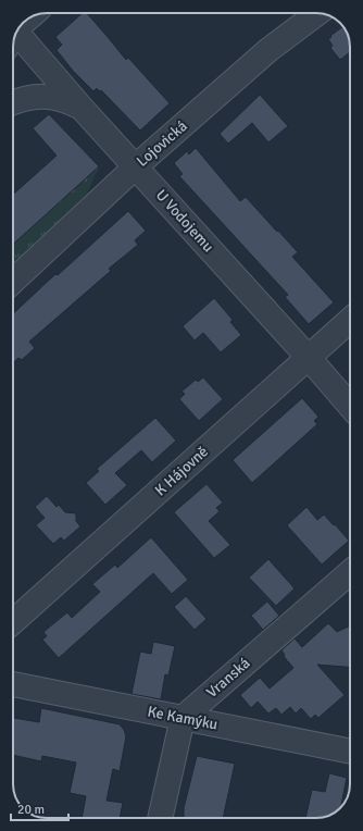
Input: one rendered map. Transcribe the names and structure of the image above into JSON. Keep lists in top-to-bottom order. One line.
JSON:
{"streets":{"street":["Lojovická","U Vodojemu","K Hájovně","Vranská","Ke Kamýku"]},"crossings":[["Lojovická","U Vodojemu"],["U Vodojemu","K Hájovně"],["Vranská","Ke Kamýku"]],"scale_bar":"20 m"}
